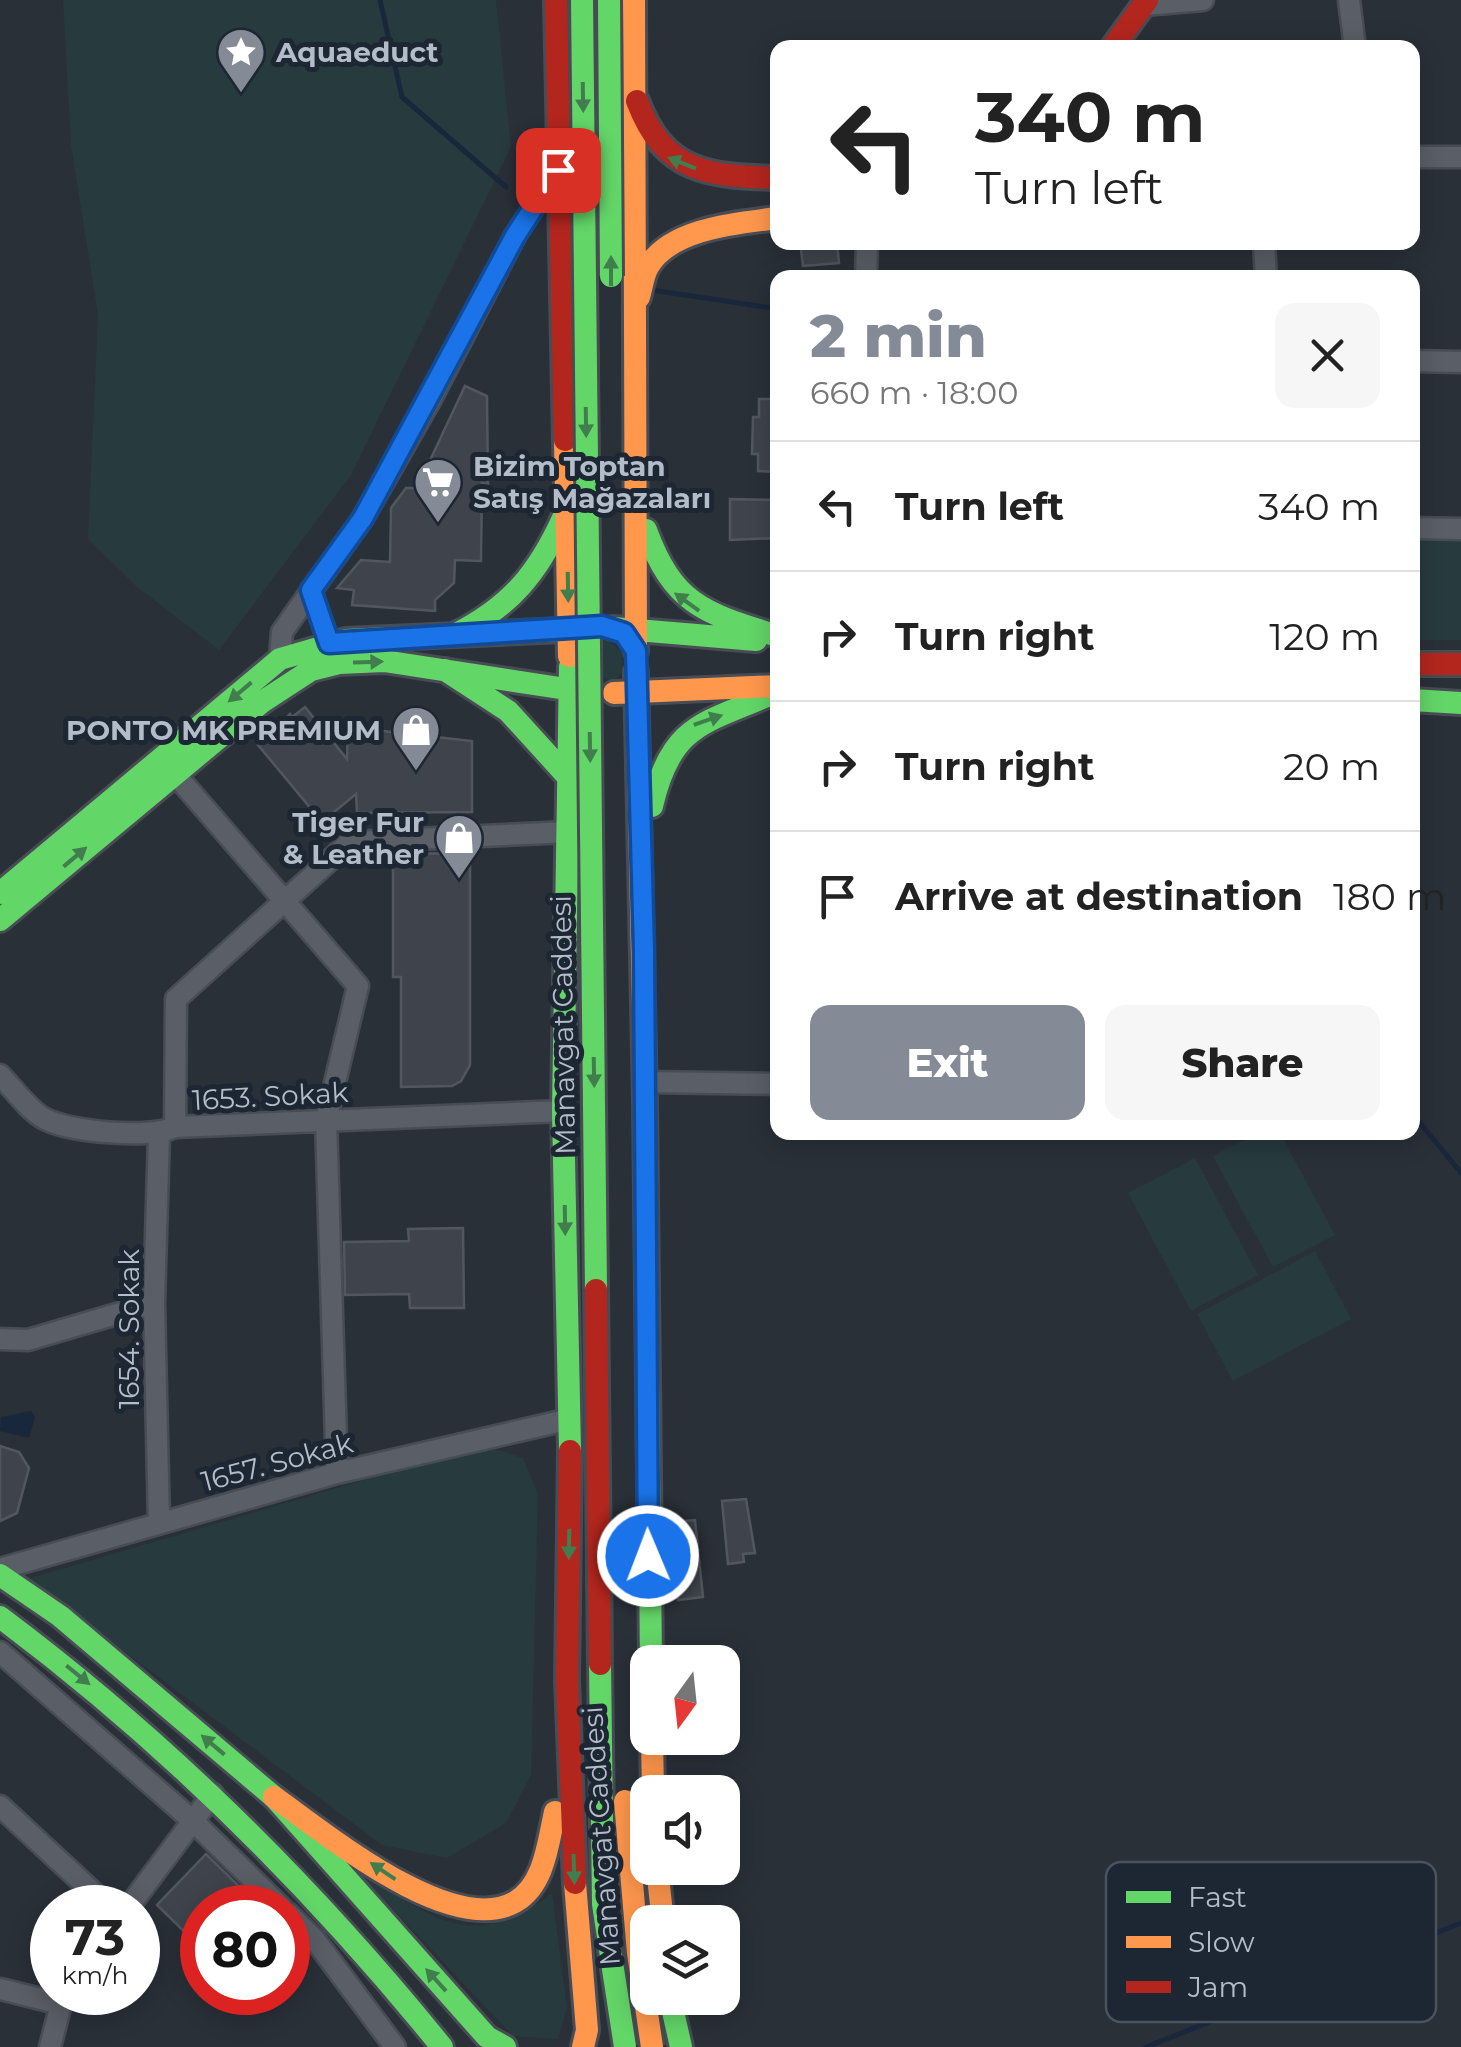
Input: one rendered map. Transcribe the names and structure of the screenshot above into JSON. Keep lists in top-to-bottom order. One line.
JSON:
{"streets":{"main road":["Manavgat Caddesi"],"street":["1653. Sokak","1654. Sokak","1657. Sokak"]},"crossings":[["1653. Sokak","1654. Sokak"],["1654. Sokak","1657. Sokak"]],"places":{"place":["Aquaeduct"],"supermarket":["Bizim Toptan Satış Mağazaları"],"shop":["PONTO MK PREMIUM","Tiger Fur & Leather"]},"legend":["Fast","Slow","Jam"],"north":"bottom","page":{"turn":["340 m","Turn left"],"heading":["2 min","660 m · 18:00"],"list":[{"name":"Turn left","value":"340 m"},{"name":"Turn right","value":"120 m"},{"name":"Turn right","value":"20 m"},{"name":"Arrive at destination","value":"180 m"}],"buttons":["Exit","Share"],"speed":"73 km/h","limit":"80"}}
